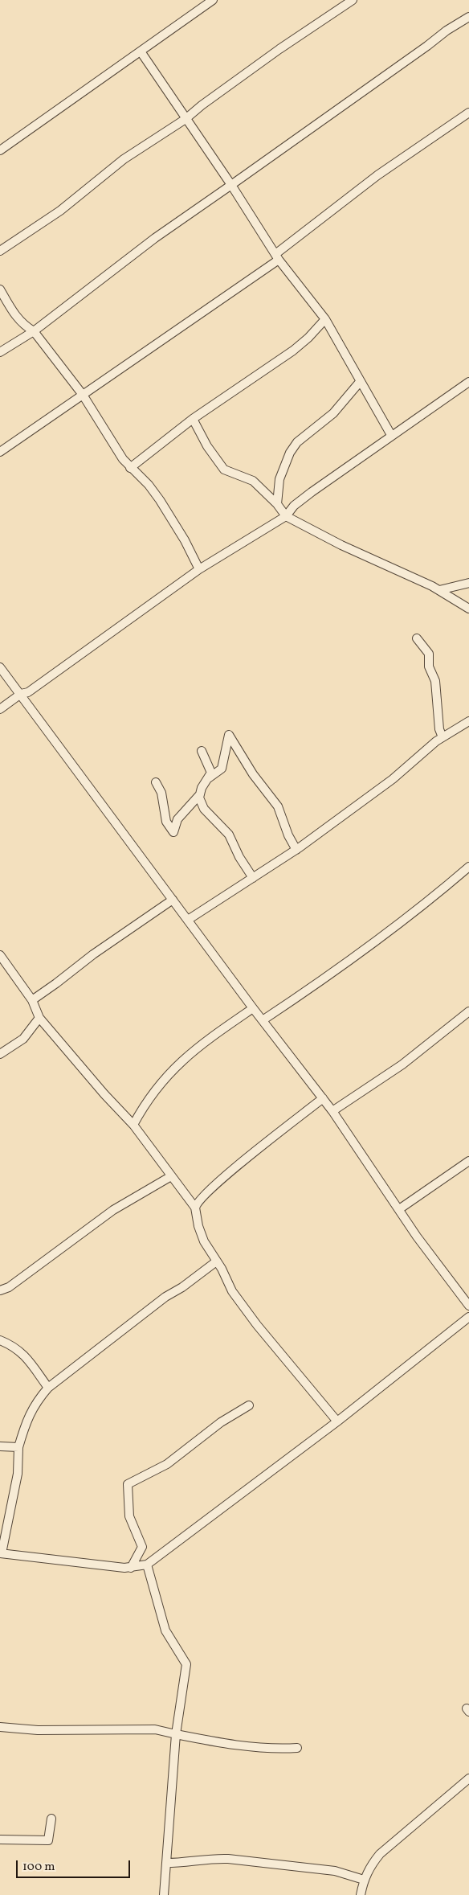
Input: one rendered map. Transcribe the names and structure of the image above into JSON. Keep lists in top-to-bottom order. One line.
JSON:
{"scale_bar":"100 m"}
